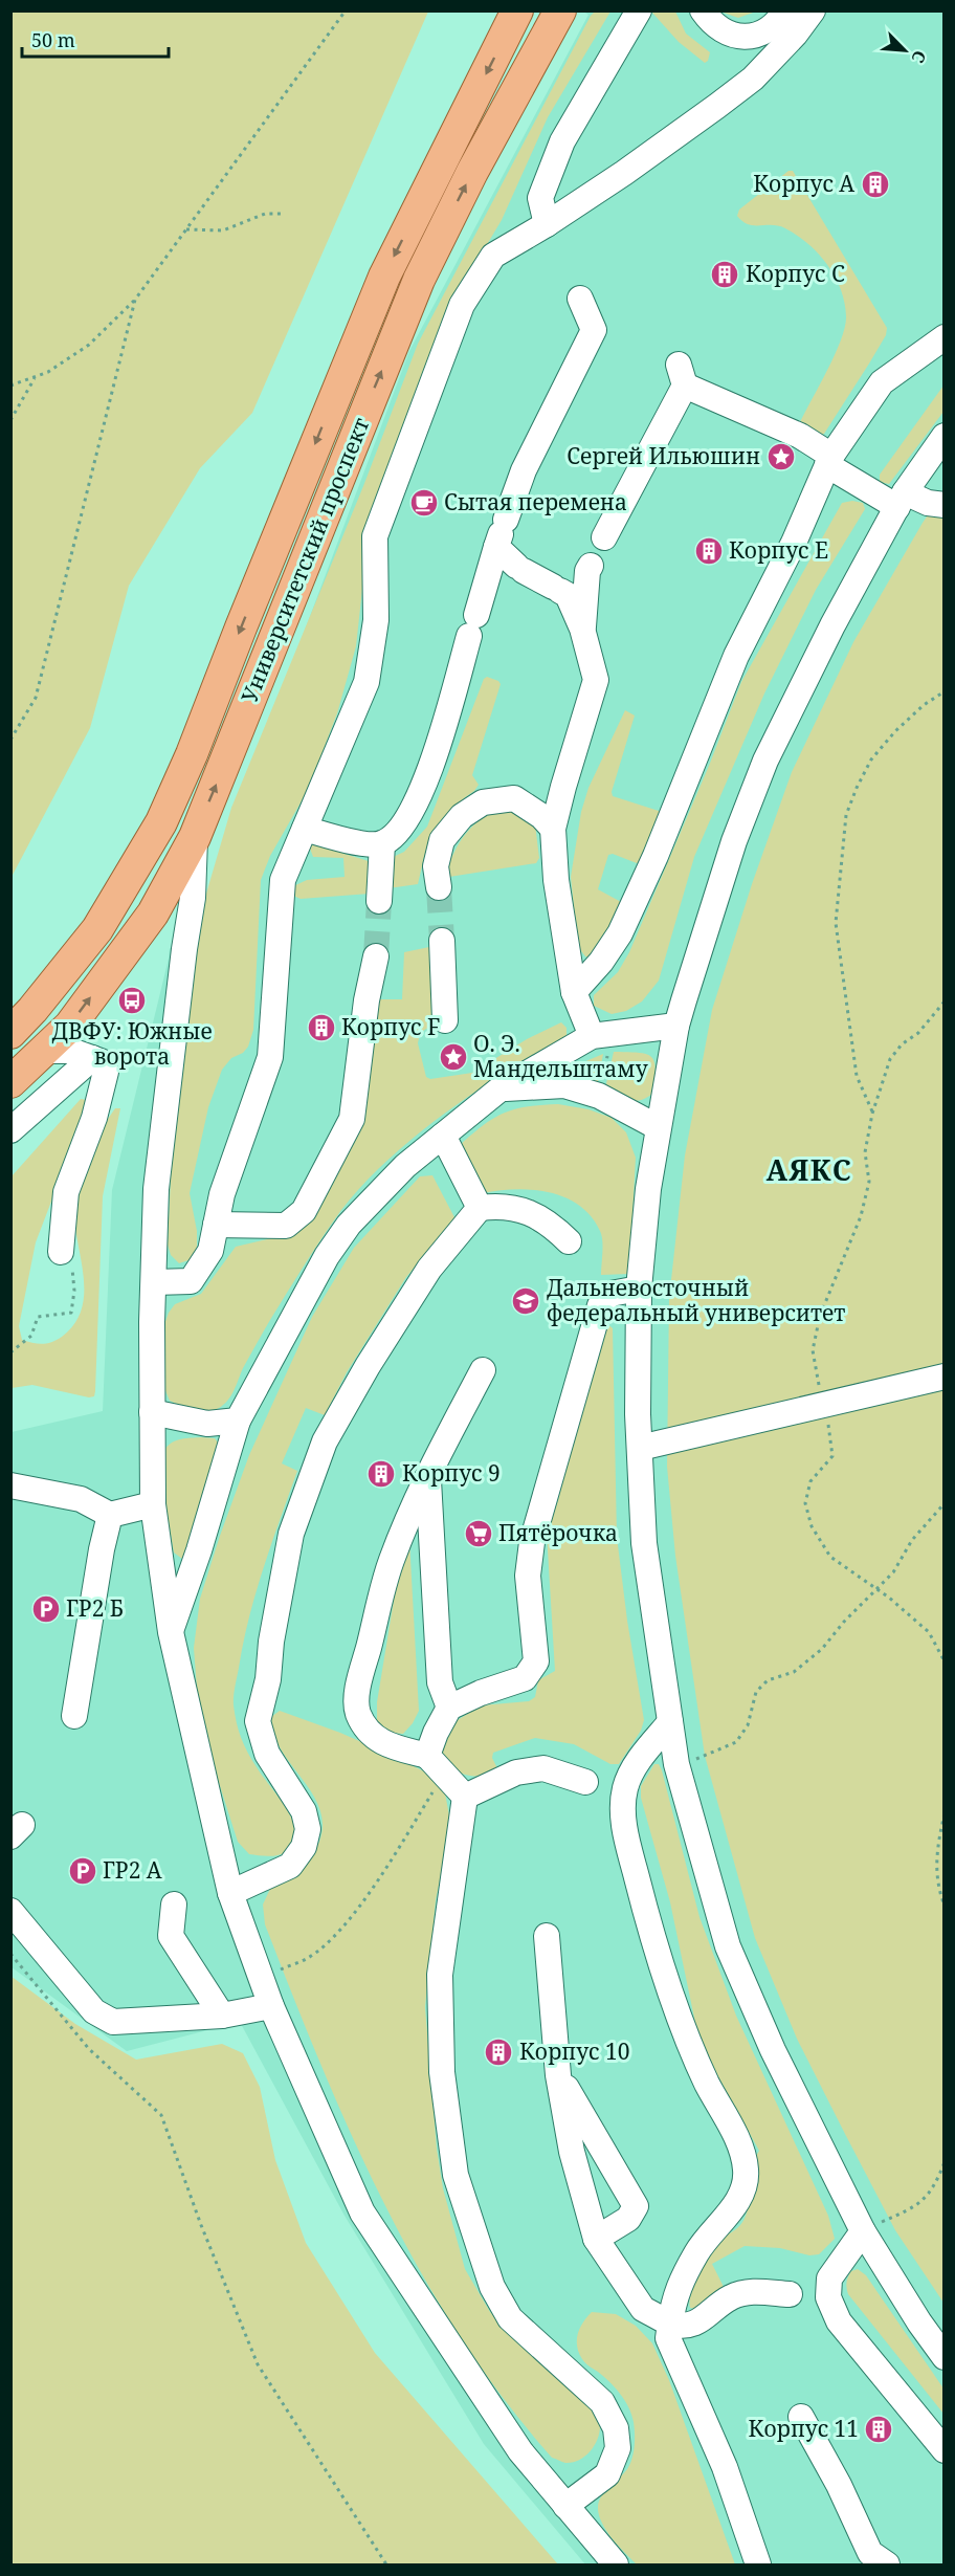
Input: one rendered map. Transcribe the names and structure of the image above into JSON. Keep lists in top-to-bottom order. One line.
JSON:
{"streets":{"main road":["Университетский проспект"]},"districts":["АЯКС"],"places":{"building":["Корпус A","Корпус C","Корпус E","Корпус F","Корпус 9","Корпус 10","Корпус 11"],"place":["Сергей Ильюшин","О. Э. Мандельштаму"],"cafe":["Сытая перемена"],"bus stop":["ДВФУ: Южные ворота"],"school or university":["Дальневосточный федеральный университет"],"supermarket":["Пятёрочка"],"parking":["ГР2 Б","ГР2 А"]},"scale_bar":"50 m","north":"bottom right"}
